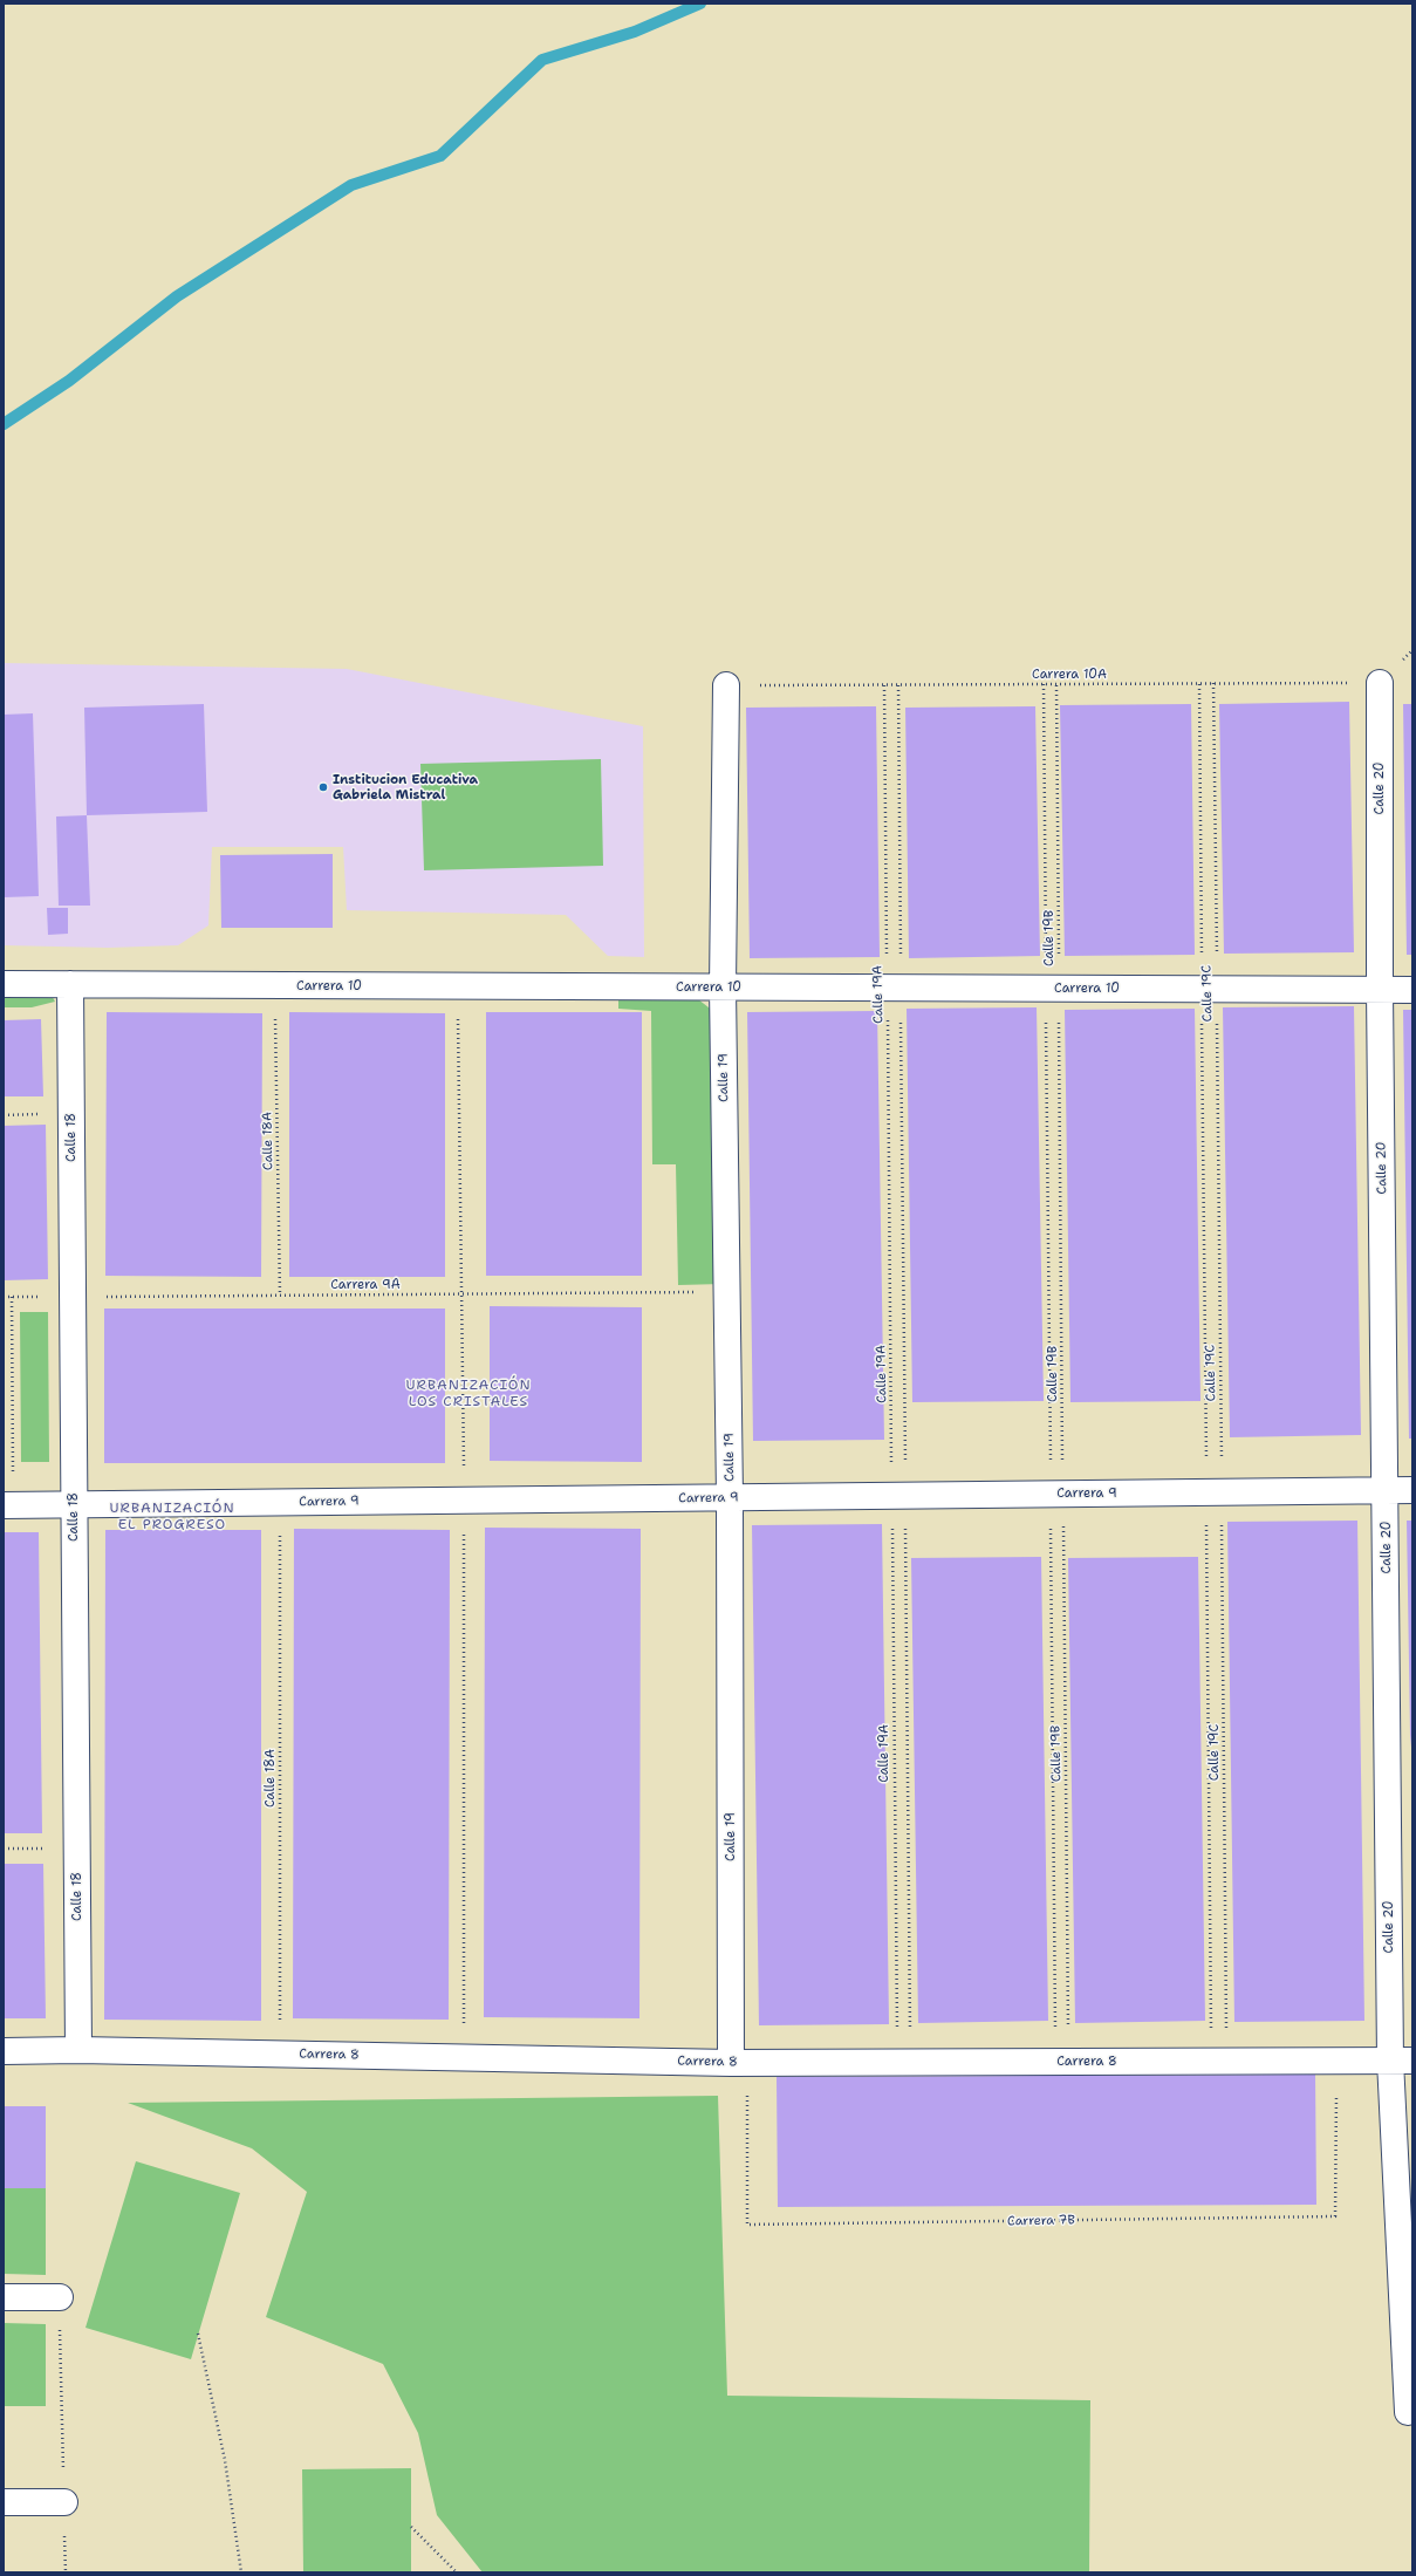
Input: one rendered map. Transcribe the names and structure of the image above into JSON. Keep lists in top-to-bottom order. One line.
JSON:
{"streets":{"street":["Calle 20","Carrera 10","Calle 19","Calle 18","Carrera 9","Carrera 8"],"path":["Carrera 10A","Calle 19B","Calle 19C","Calle 19A","Calle 18A","Carrera 9A","Carrera 7B"]},"crossings":[["Carrera 10A","Calle 20"],["Carrera 10A","Calle 19B"],["Carrera 10A","Calle 19C"],["Carrera 10A","Calle 19A"],["Carrera 10A","Calle 19"],["Calle 20","Carrera 10"],["Calle 20","Carrera 9"],["Calle 20","Carrera 8"],["Calle 19B","Carrera 10"],["Calle 19B","Carrera 9"],["Calle 19B","Carrera 8"],["Carrera 10","Calle 19C"],["Carrera 10","Calle 19A"],["Carrera 10","Calle 19"],["Carrera 10","Calle 18"],["Carrera 10","Calle 18A"],["Calle 19C","Carrera 9"],["Calle 19C","Carrera 8"],["Calle 19A","Carrera 9"],["Calle 19A","Carrera 8"],["Calle 19","Carrera 9A"],["Calle 19","Carrera 9"],["Calle 19","Carrera 8"],["Calle 19","Carrera 7B"],["Calle 18","Carrera 9A"],["Calle 18","Carrera 9"],["Calle 18","Carrera 8"],["Calle 18A","Carrera 9A"],["Calle 18A","Carrera 9"],["Calle 18A","Carrera 8"],["Carrera 8","Carrera 7B"]],"districts":["URBANIZACIÓN LOS CRISTALES","URBANIZACIÓN EL PROGRESO"],"places":["Institucion Educativa Gabriela Mistral"]}
